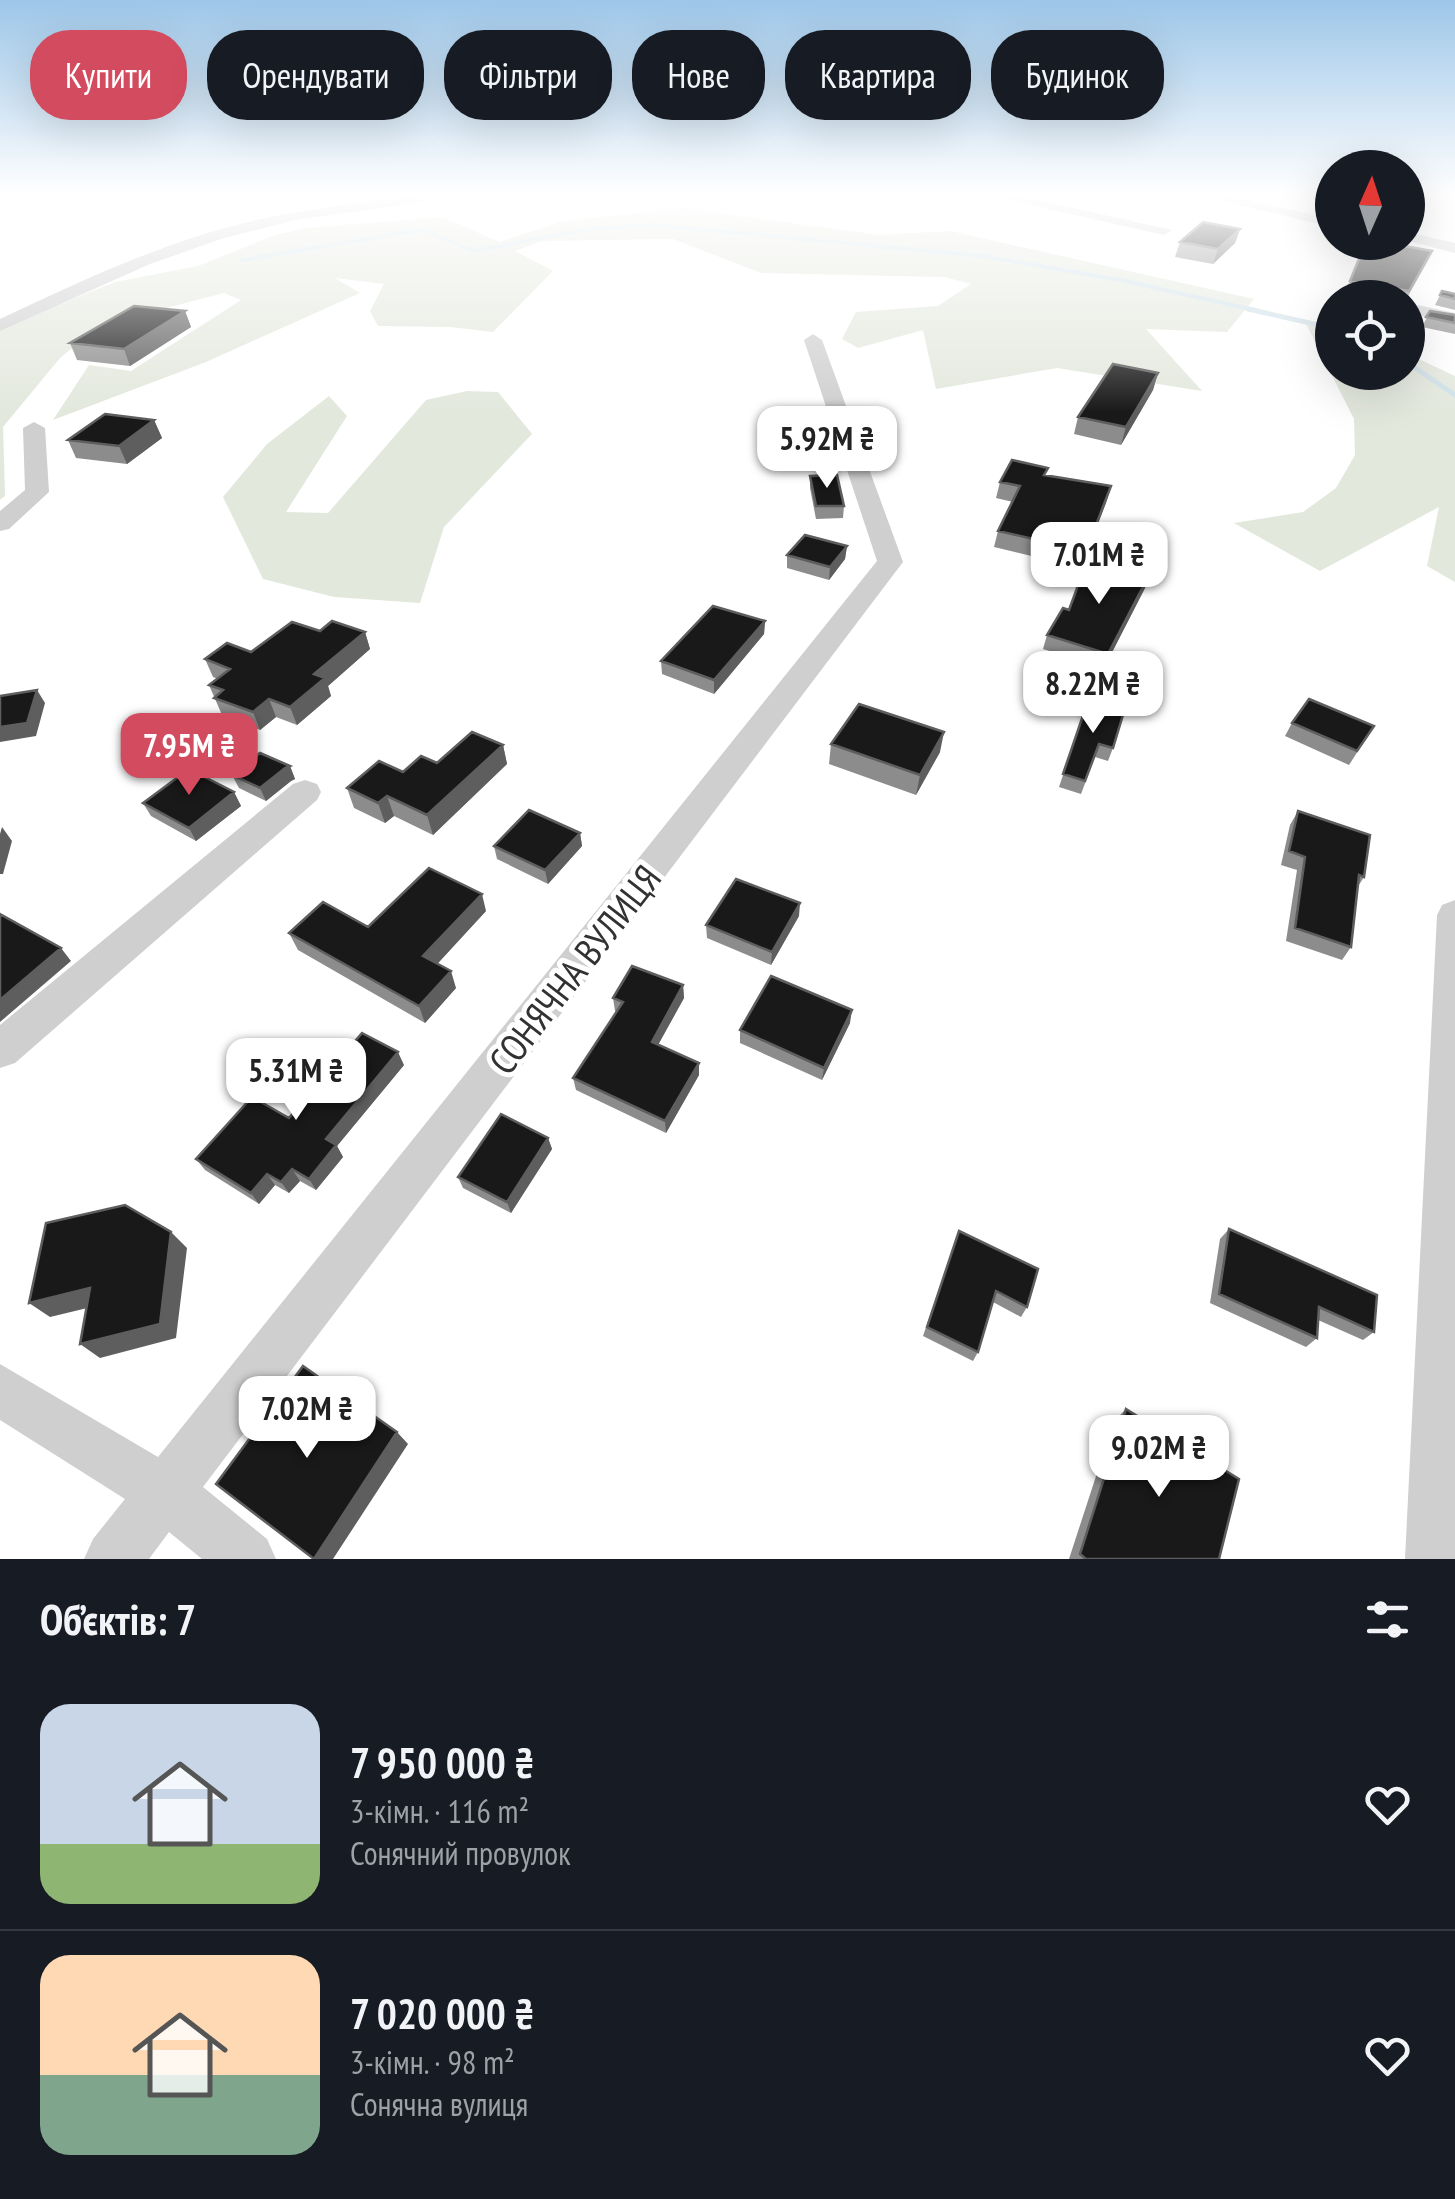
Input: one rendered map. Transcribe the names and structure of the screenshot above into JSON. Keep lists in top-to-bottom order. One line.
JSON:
{"streets":{"street":["СОНЯЧНА ВУЛИЦЯ"]},"north":"top","page":{"chip":["Купити","Орендувати","Фільтри","Нове","Квартира","Будинок"],"price":["5.92M ₴","7.01M ₴","8.22M ₴","7.95M ₴","5.31M ₴","7.02M ₴","9.02M ₴"],"heading":"Об’єктів: 7","list":[{"name":"7 950 000 ₴","note":"3-кімн. · 116 m² · Сонячний провулок"},{"name":"7 020 000 ₴","note":"3-кімн. · 98 m² · Сонячна вулиця"}]}}
